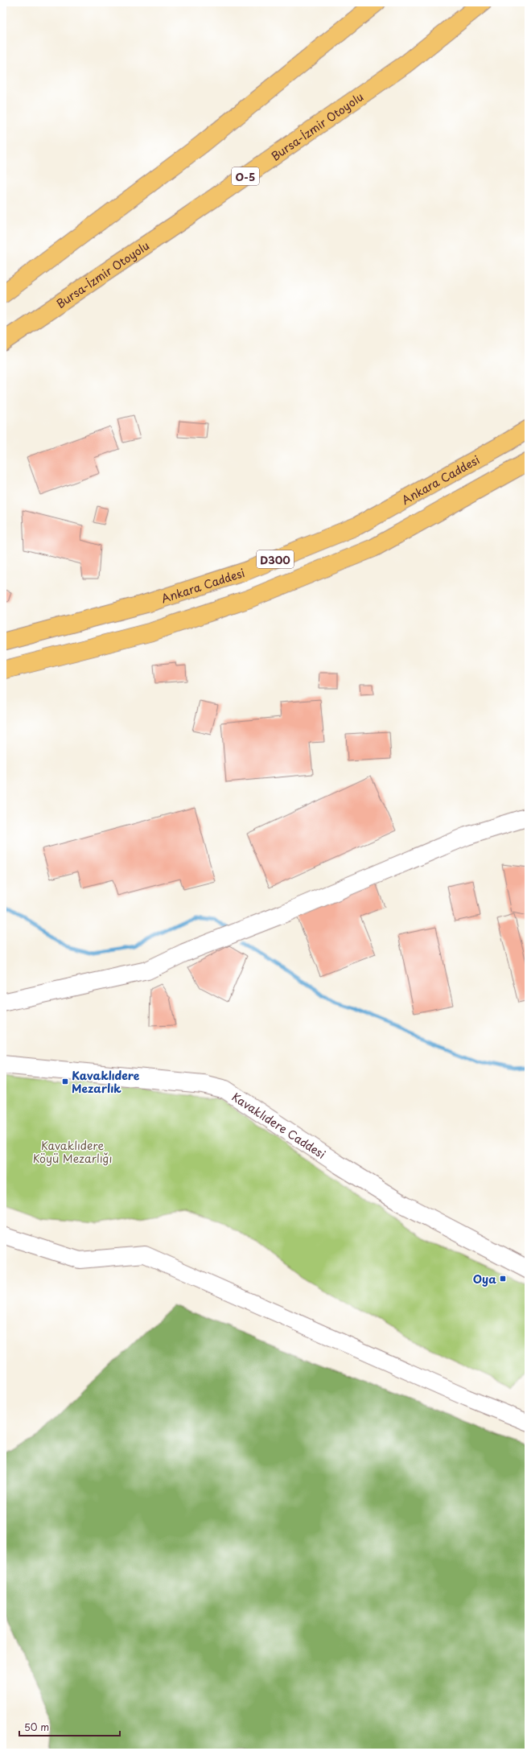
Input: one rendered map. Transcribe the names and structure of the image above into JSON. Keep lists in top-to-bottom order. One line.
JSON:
{"streets":{"highway":["Bursa-İzmir Otoyolu","O-5","Ankara Caddesi","D300"],"street":["Kavaklıdere Caddesi"]},"parks":["Kavaklıdere Köyü Mezarlığı"],"places":{"transit":["Kavaklıdere Mezarlık","Oya"]},"scale_bar":"50 m"}
